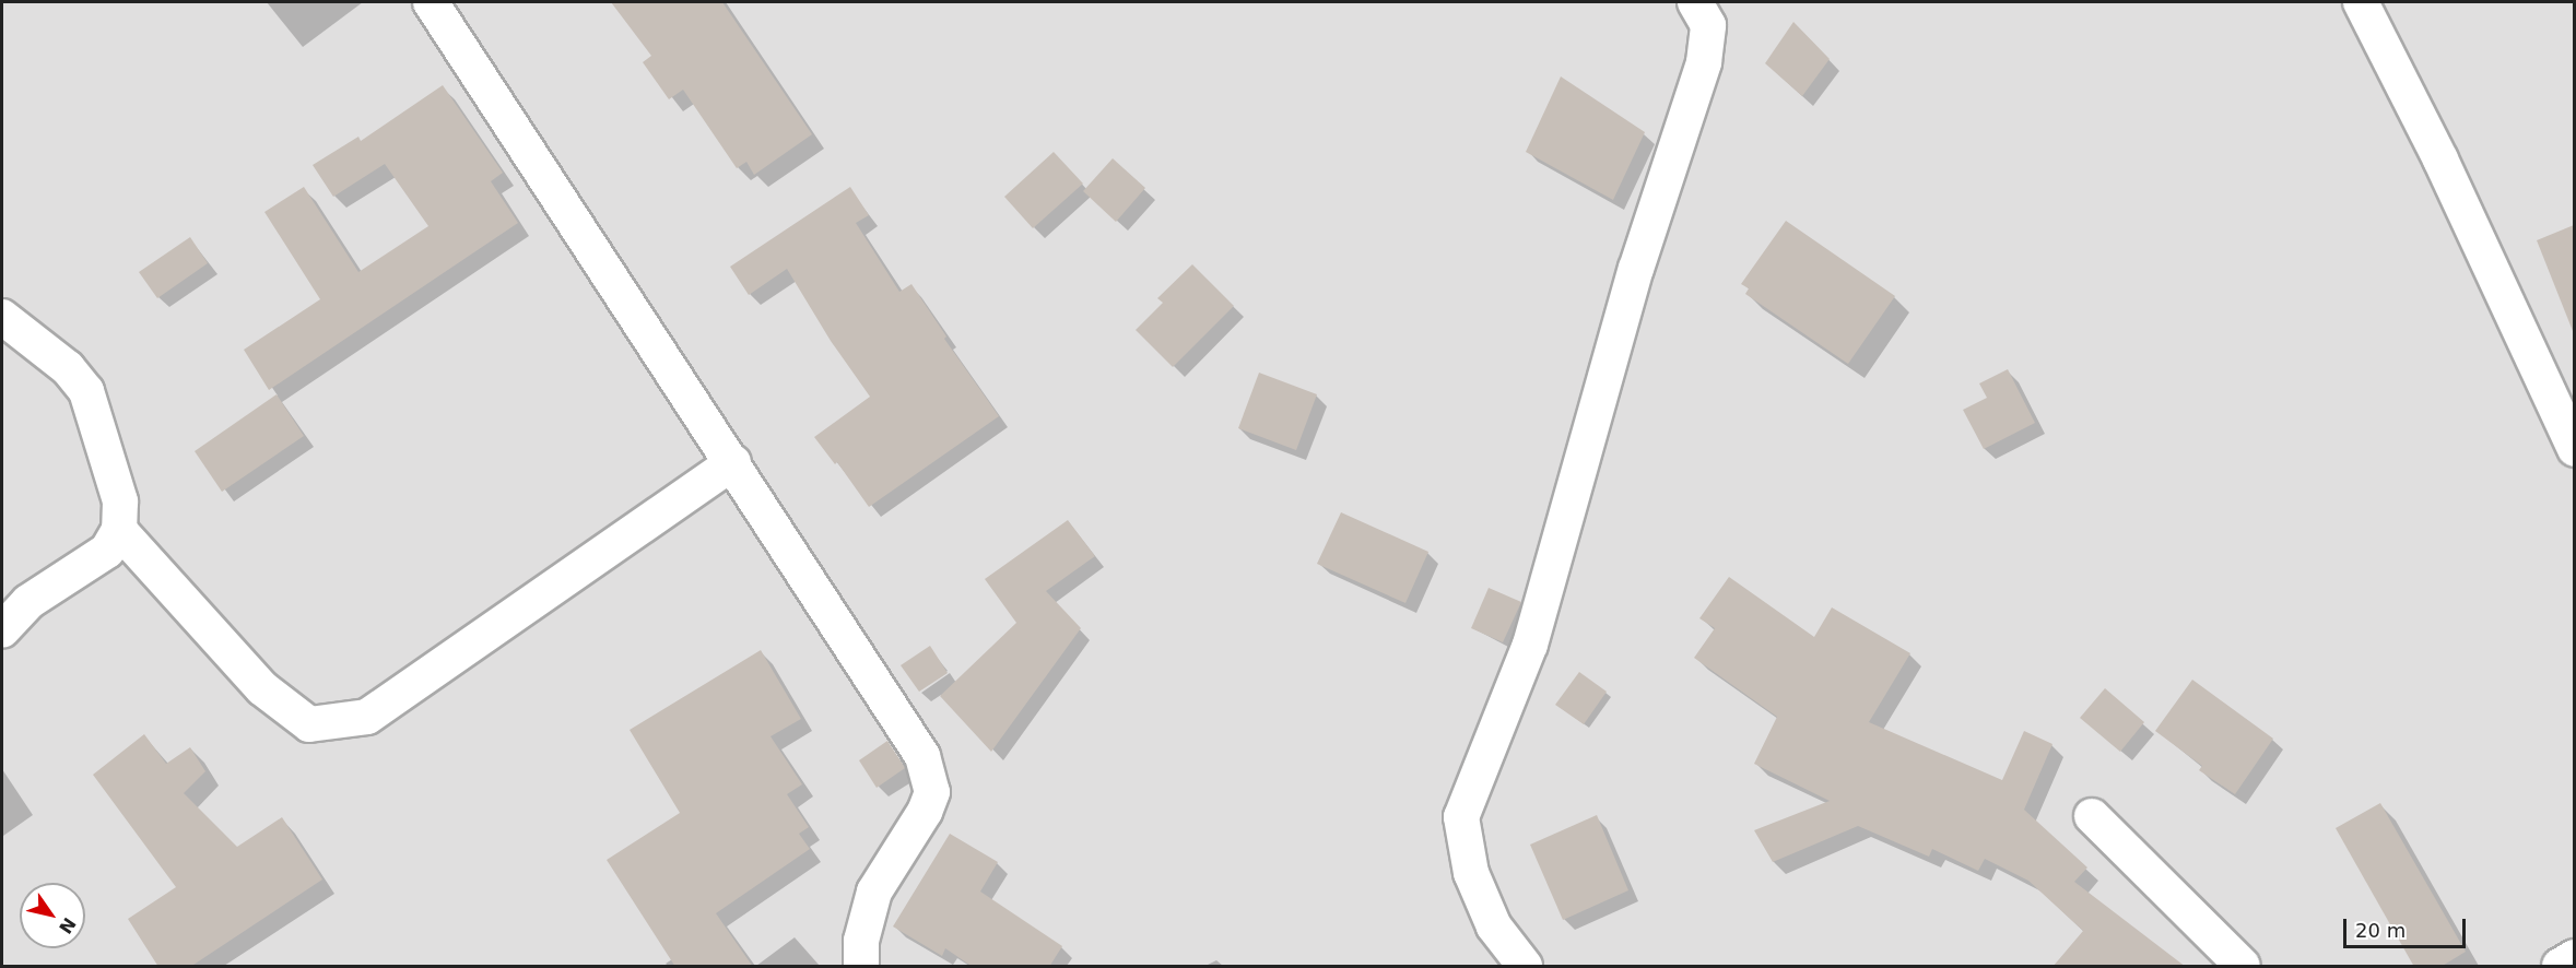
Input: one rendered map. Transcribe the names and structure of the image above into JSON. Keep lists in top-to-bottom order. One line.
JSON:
{"scale_bar":"20 m","north":"bottom right"}
